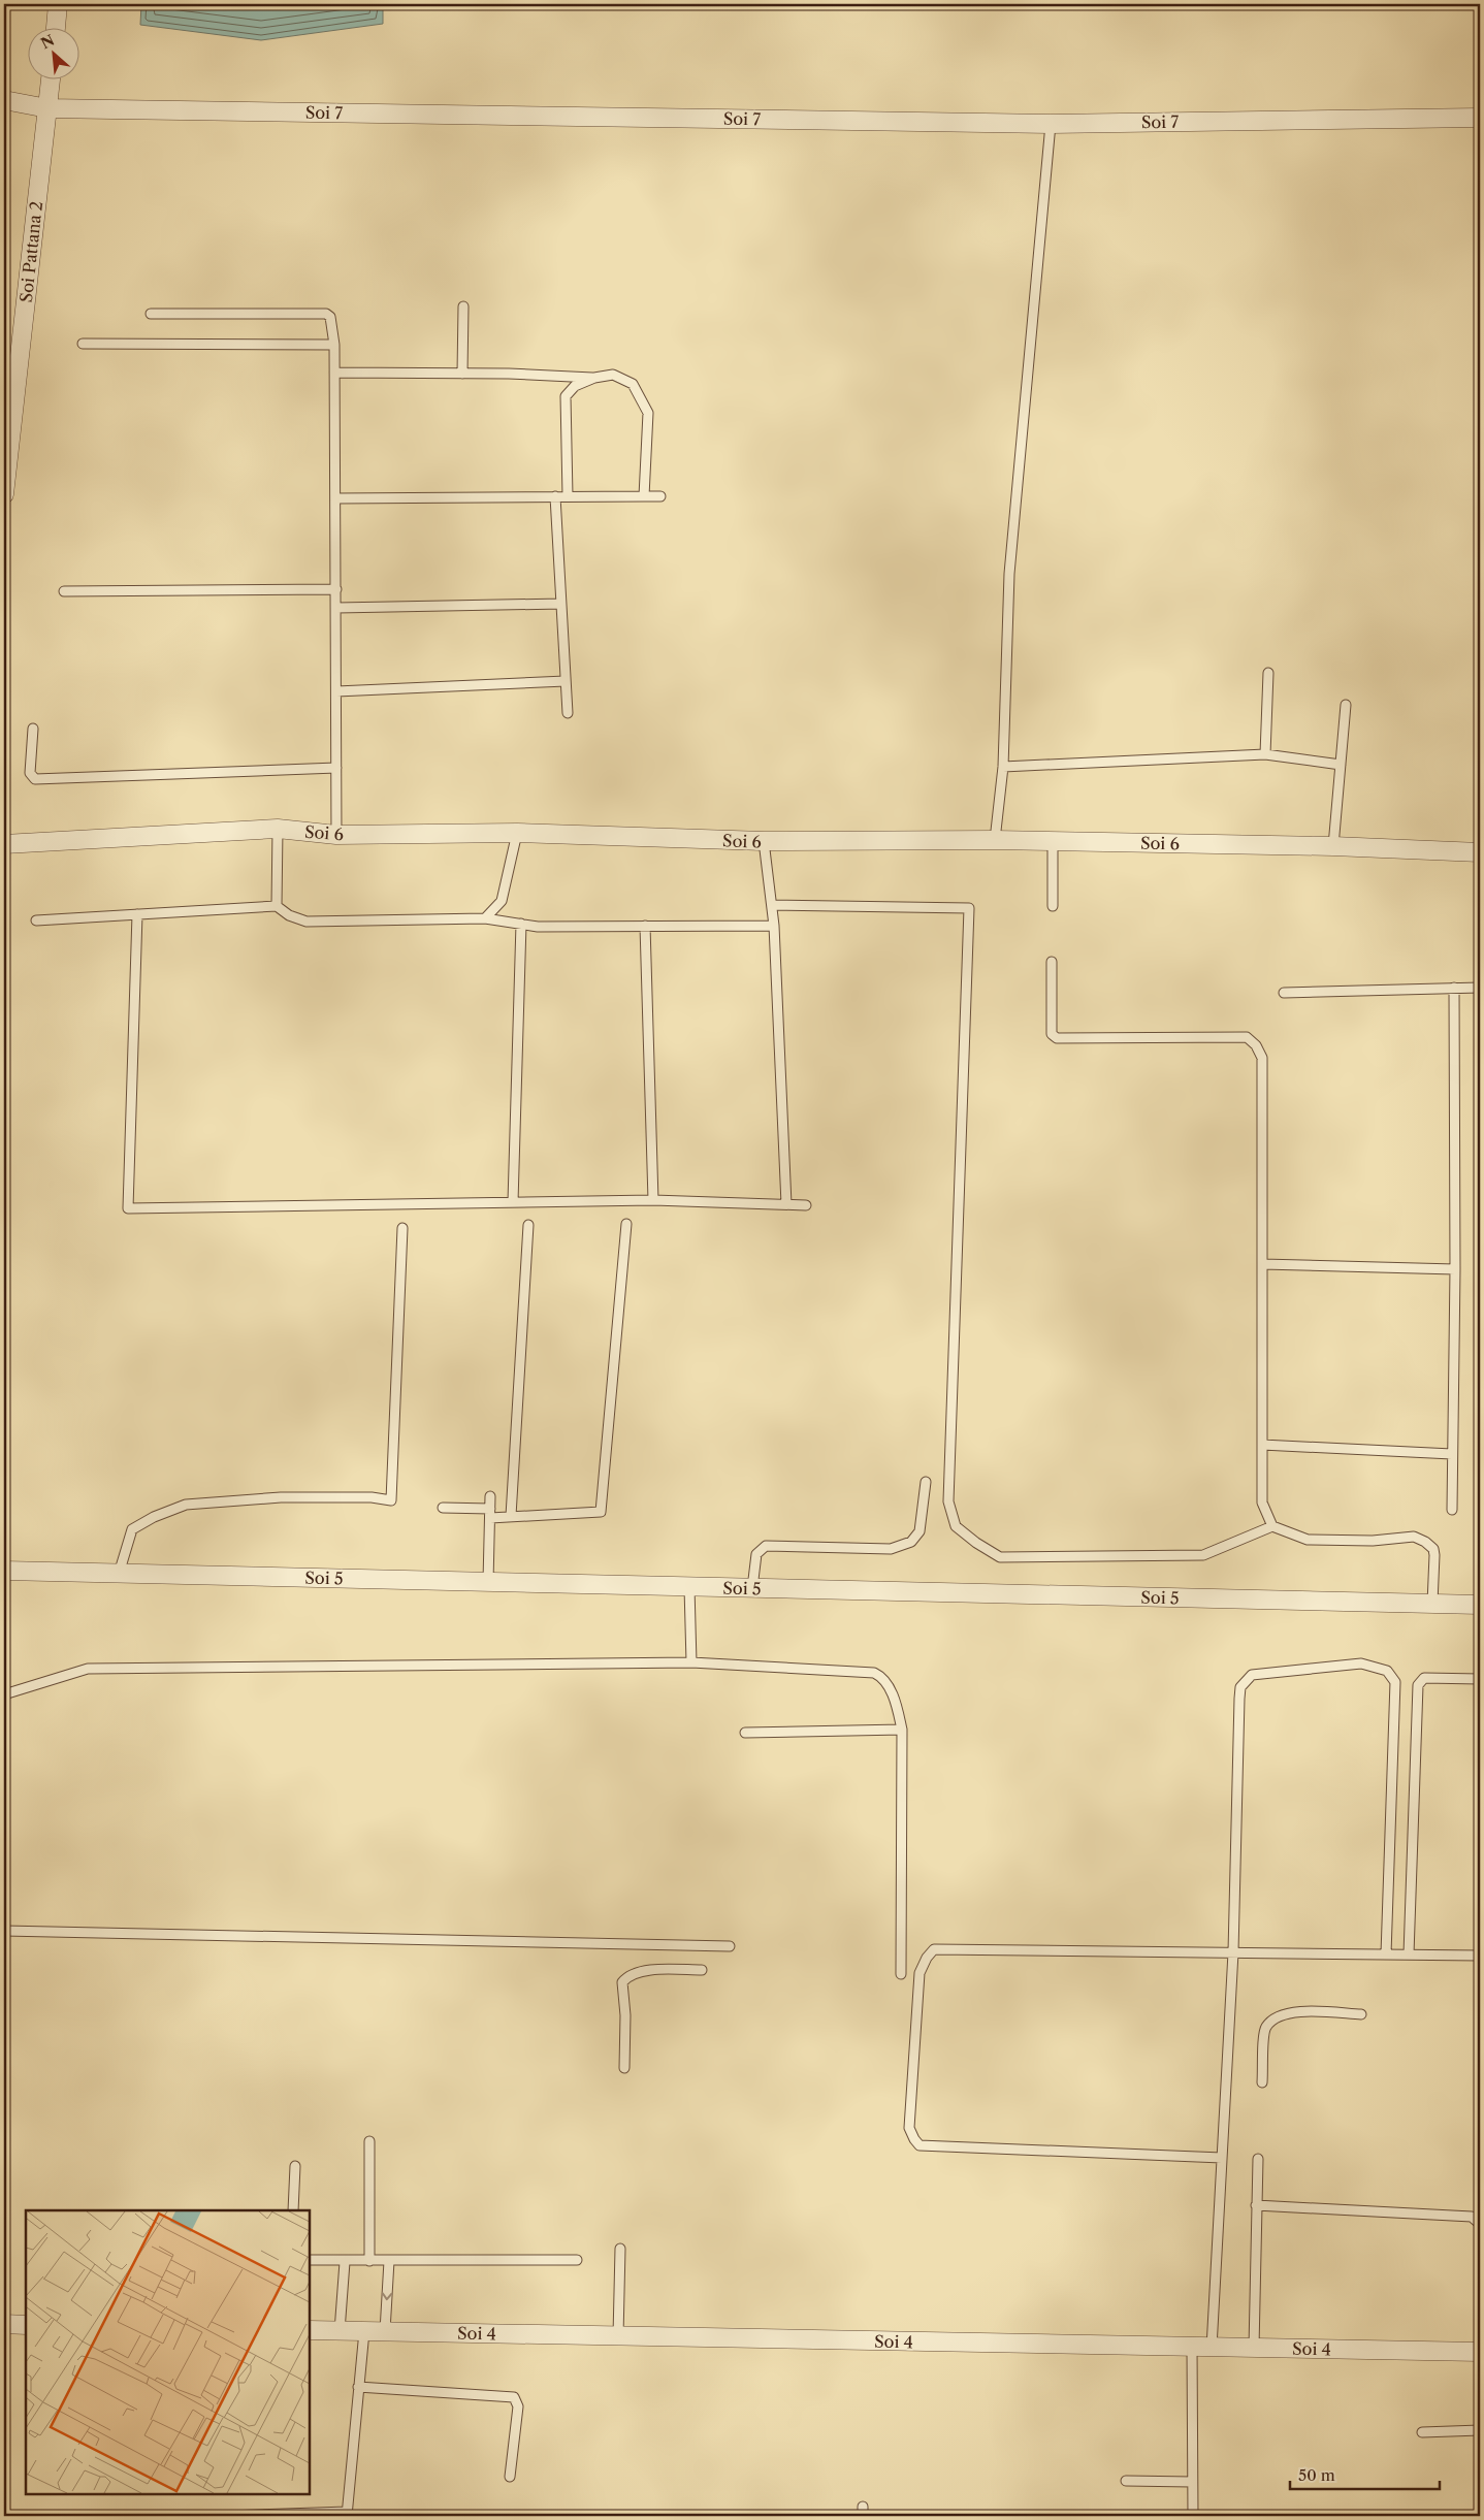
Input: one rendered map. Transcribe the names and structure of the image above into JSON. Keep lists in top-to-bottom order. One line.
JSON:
{"streets":{"street":["Soi 7","Soi Pattana 2","Soi 6","Soi 5","Soi 4"]},"crossings":[["Soi 7","Soi Pattana 2"]],"scale_bar":"50 m","north":"top left"}
